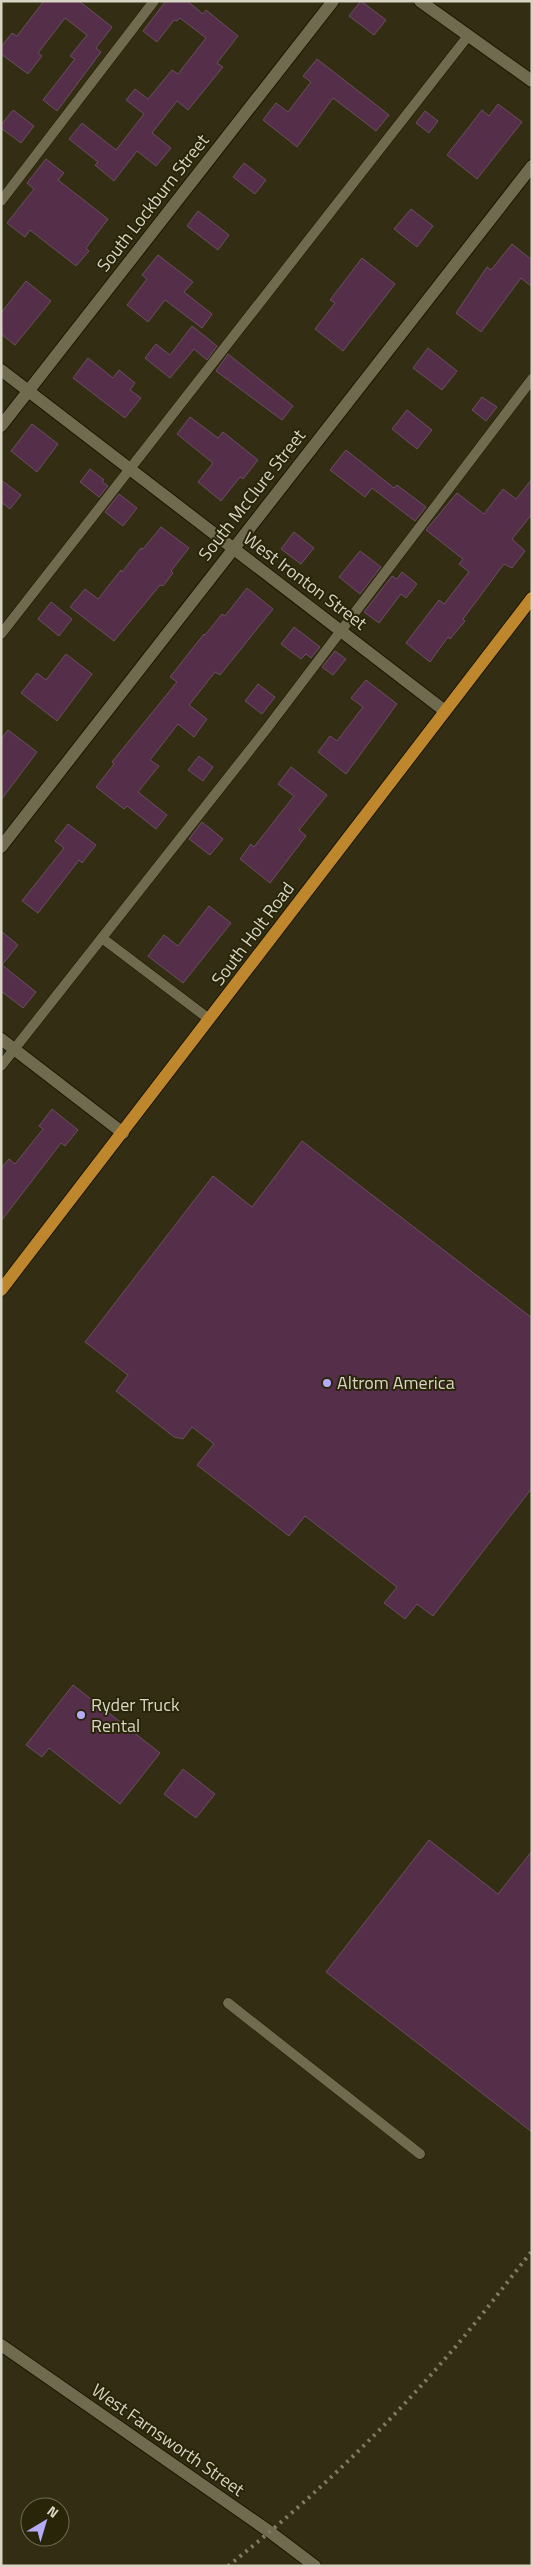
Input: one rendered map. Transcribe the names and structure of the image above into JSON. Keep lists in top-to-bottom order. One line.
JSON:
{"streets":{"main road":["South Holt Road"],"street":["South Lockburn Street","South McClure Street","West Ironton Street","West Farnsworth Street"]},"crossings":[["South Lockburn Street","West Ironton Street"],["South McClure Street","West Ironton Street"],["West Ironton Street","South Holt Road"]],"places":["Altrom America","Ryder Truck Rental"],"north":"top right"}
